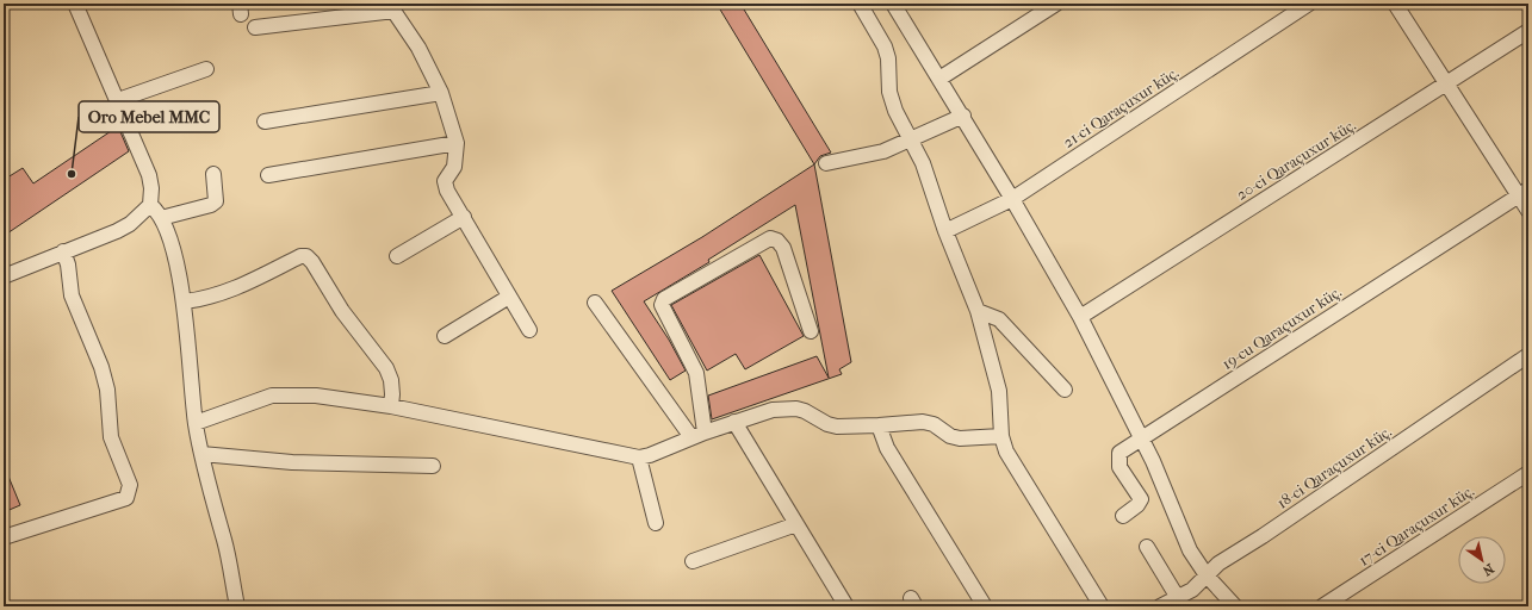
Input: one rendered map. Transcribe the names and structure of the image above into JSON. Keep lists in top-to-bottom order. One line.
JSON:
{"streets":{"street":["21-ci Qaraçuxur küç.","20-ci Qaraçuxur küç.","19-cu Qaraçuxur küç.","18-ci Qaraçuxur küç.","17-ci Qaraçuxur küç."]},"places":["Oro Mebel MMC"],"north":"bottom right"}
